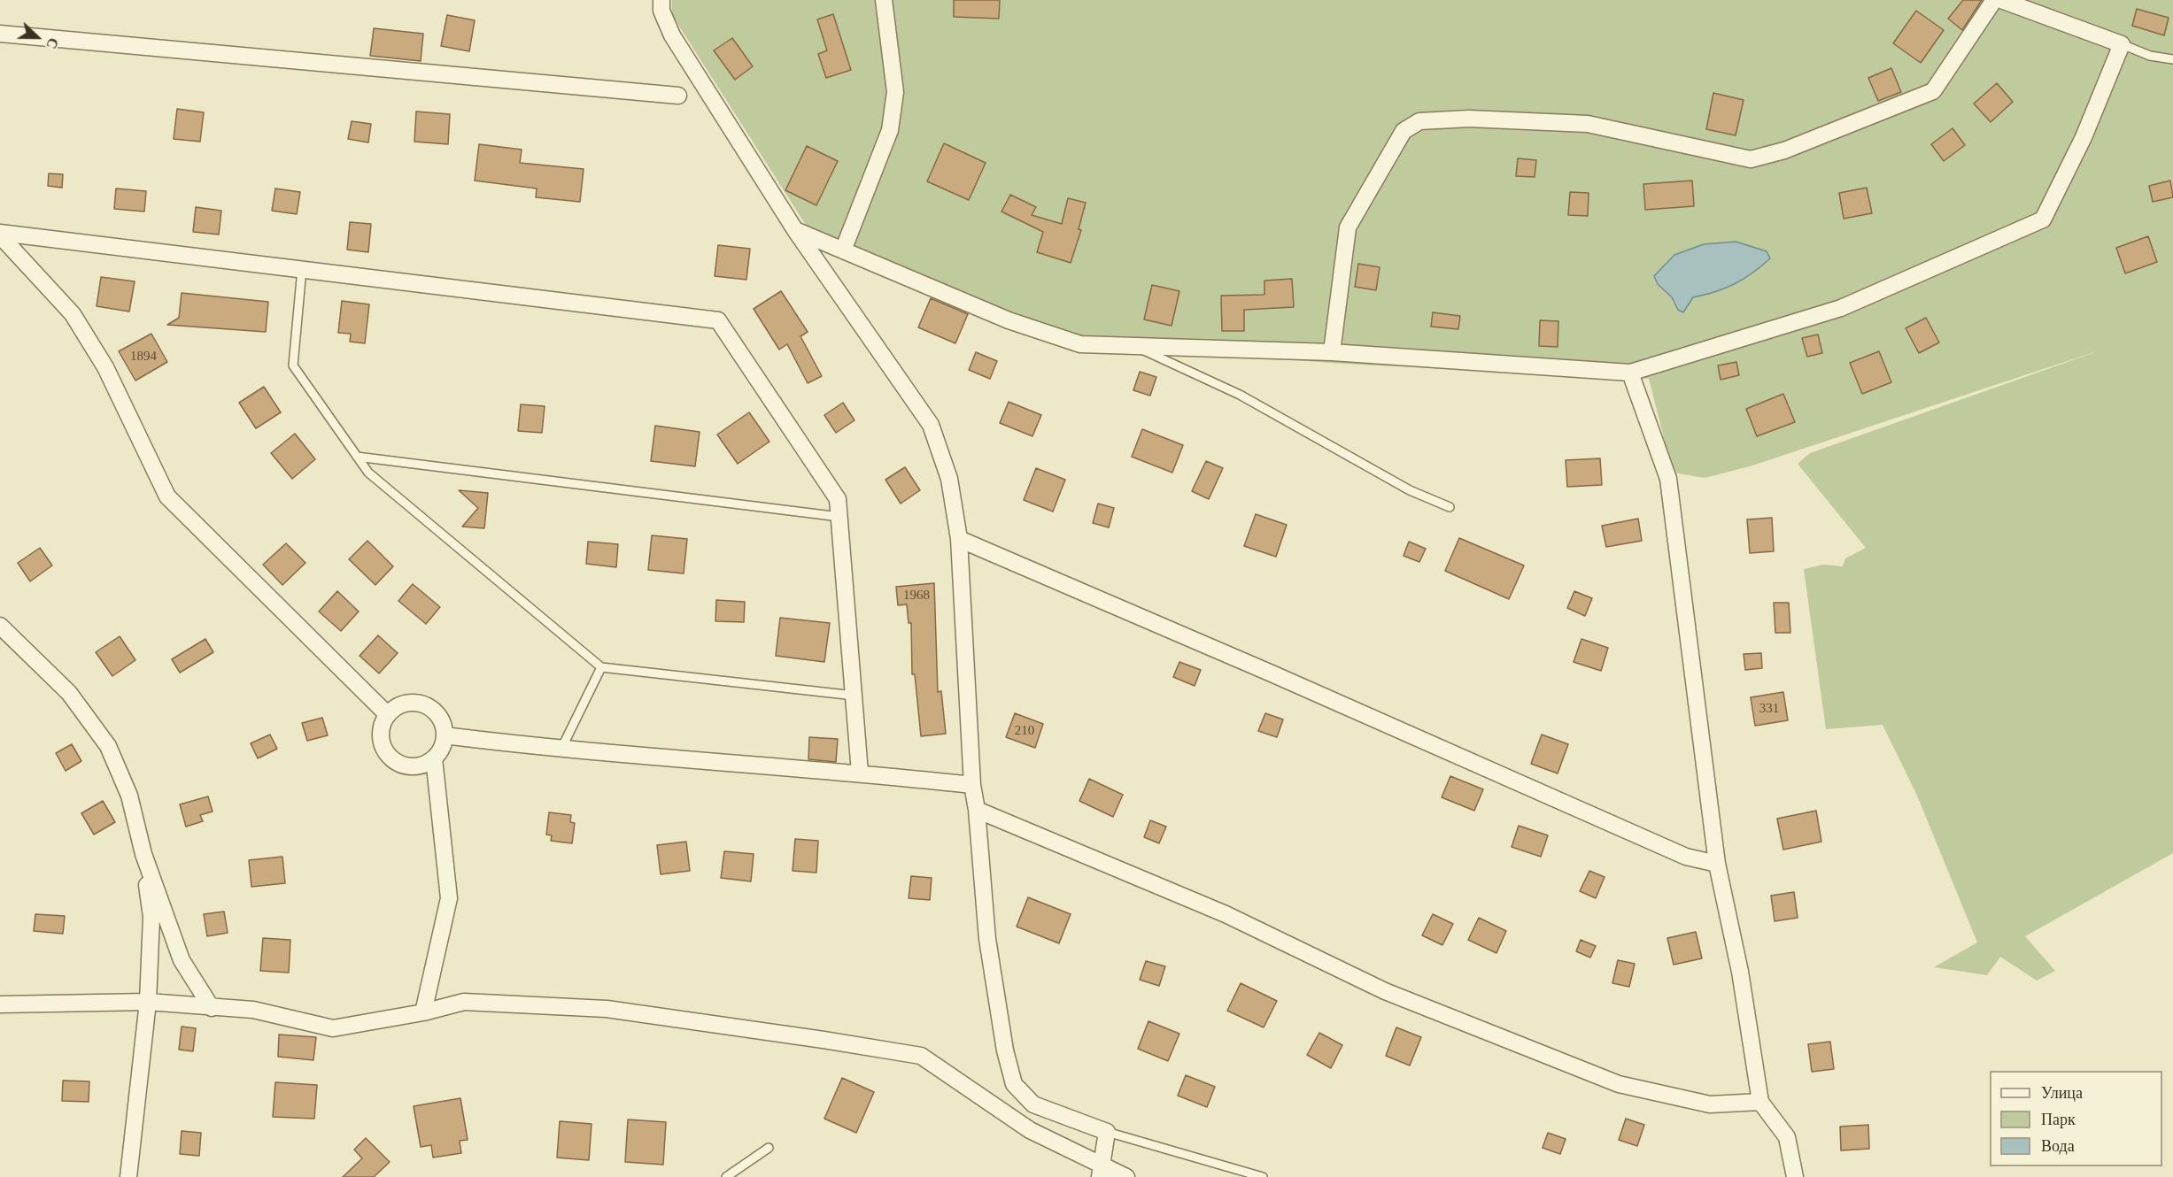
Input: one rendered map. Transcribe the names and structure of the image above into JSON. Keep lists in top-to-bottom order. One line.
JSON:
{"house_numbers":["1894","1968","331","210"],"legend":["Улица","Парк","Вода"],"north":"right"}
